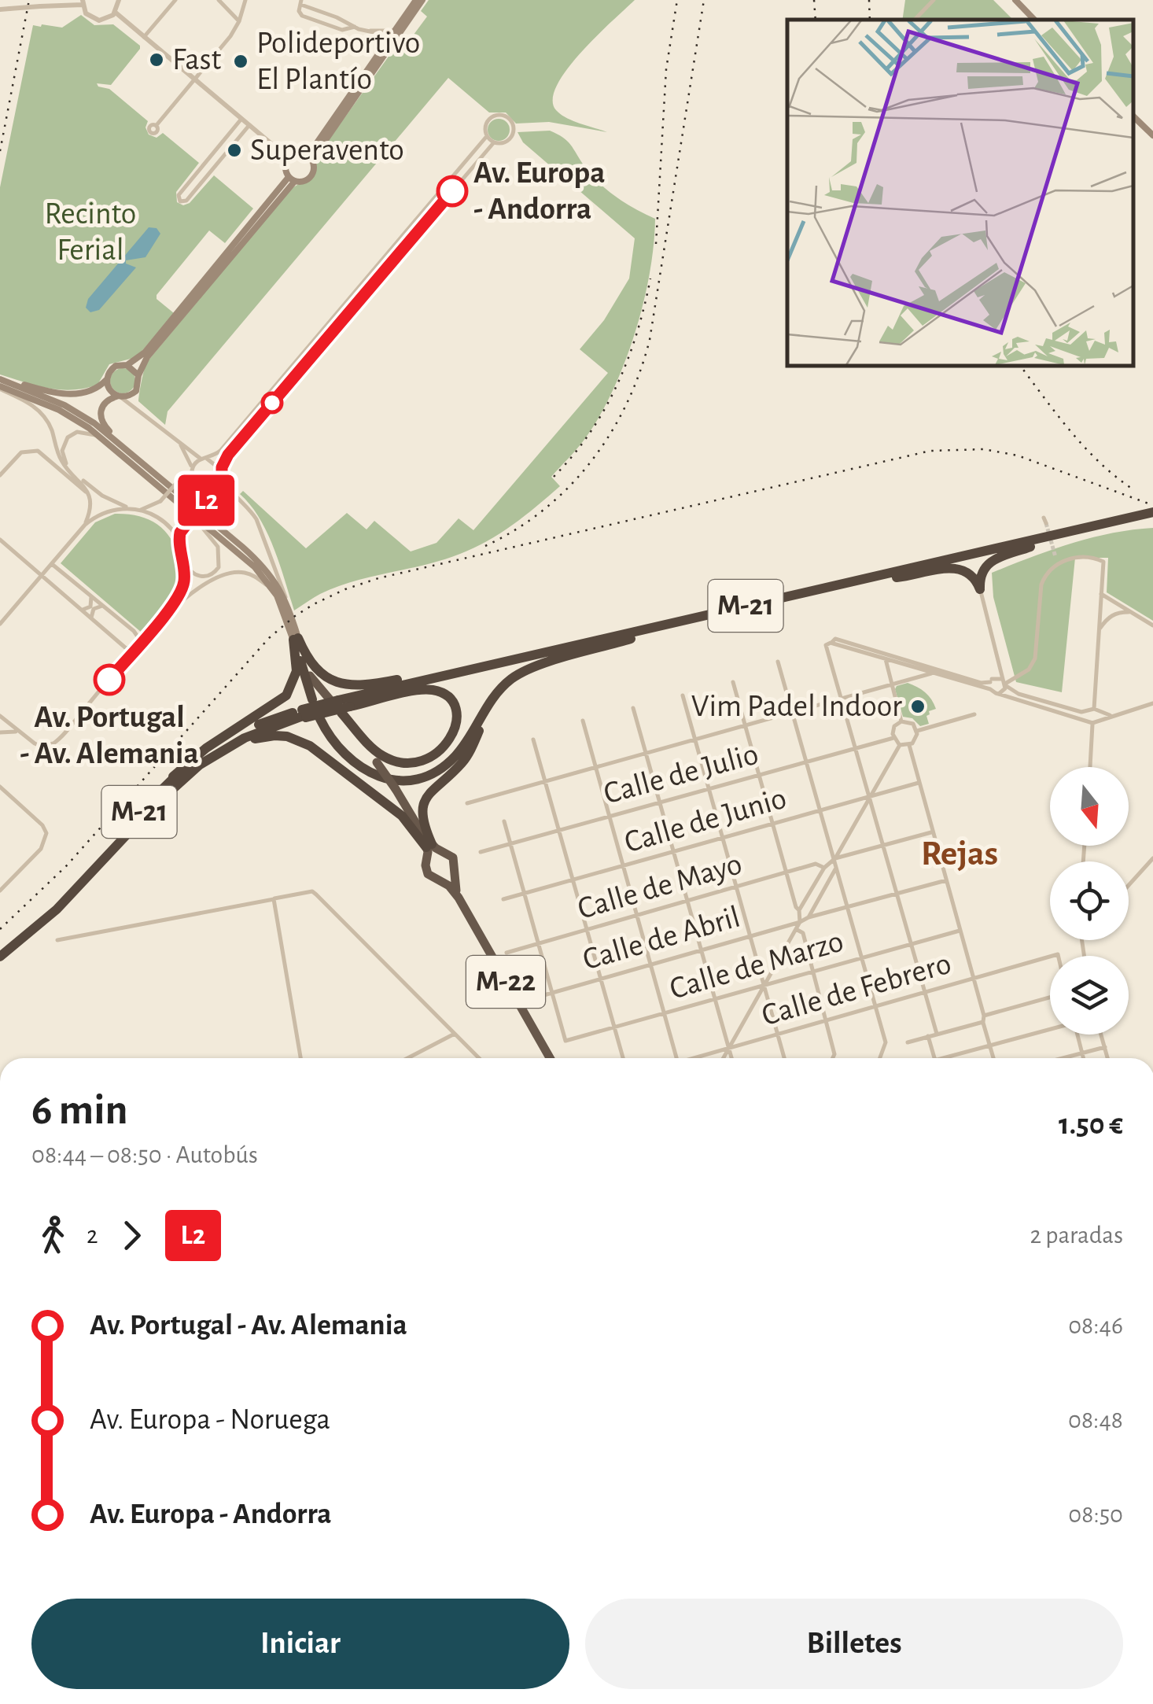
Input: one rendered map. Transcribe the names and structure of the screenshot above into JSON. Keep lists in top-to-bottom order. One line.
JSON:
{"streets":{"highway":["M-21","M-22"],"street":["Calle de Julio","Calle de Junio","Calle de Mayo","Calle de Abril","Calle de Marzo","Calle de Febrero"]},"crossings":[["M-21","M-22"],["Calle de Abril","Calle de Marzo"]],"districts":["Rejas"],"parks":["Recinto Ferial"],"places":["Fast","Polideportivo El Plantío","Superavento","Av. Europa - Andorra","Av. Portugal - Av. Alemania","Vim Padel Indoor"],"lines":["bus line L2"],"north":"bottom","page":{"on_map":"L2","heading":["6 min","08:44 – 08:50 · Autobús","1.50 €"],"legs":["2","L2","2 paradas"],"list":[{"name":"Av. Portugal - Av. Alemania","value":"08:46"},{"name":"Av. Europa - Noruega","value":"08:48"},{"name":"Av. Europa - Andorra","value":"08:50"}],"buttons":["Iniciar","Billetes"]}}
